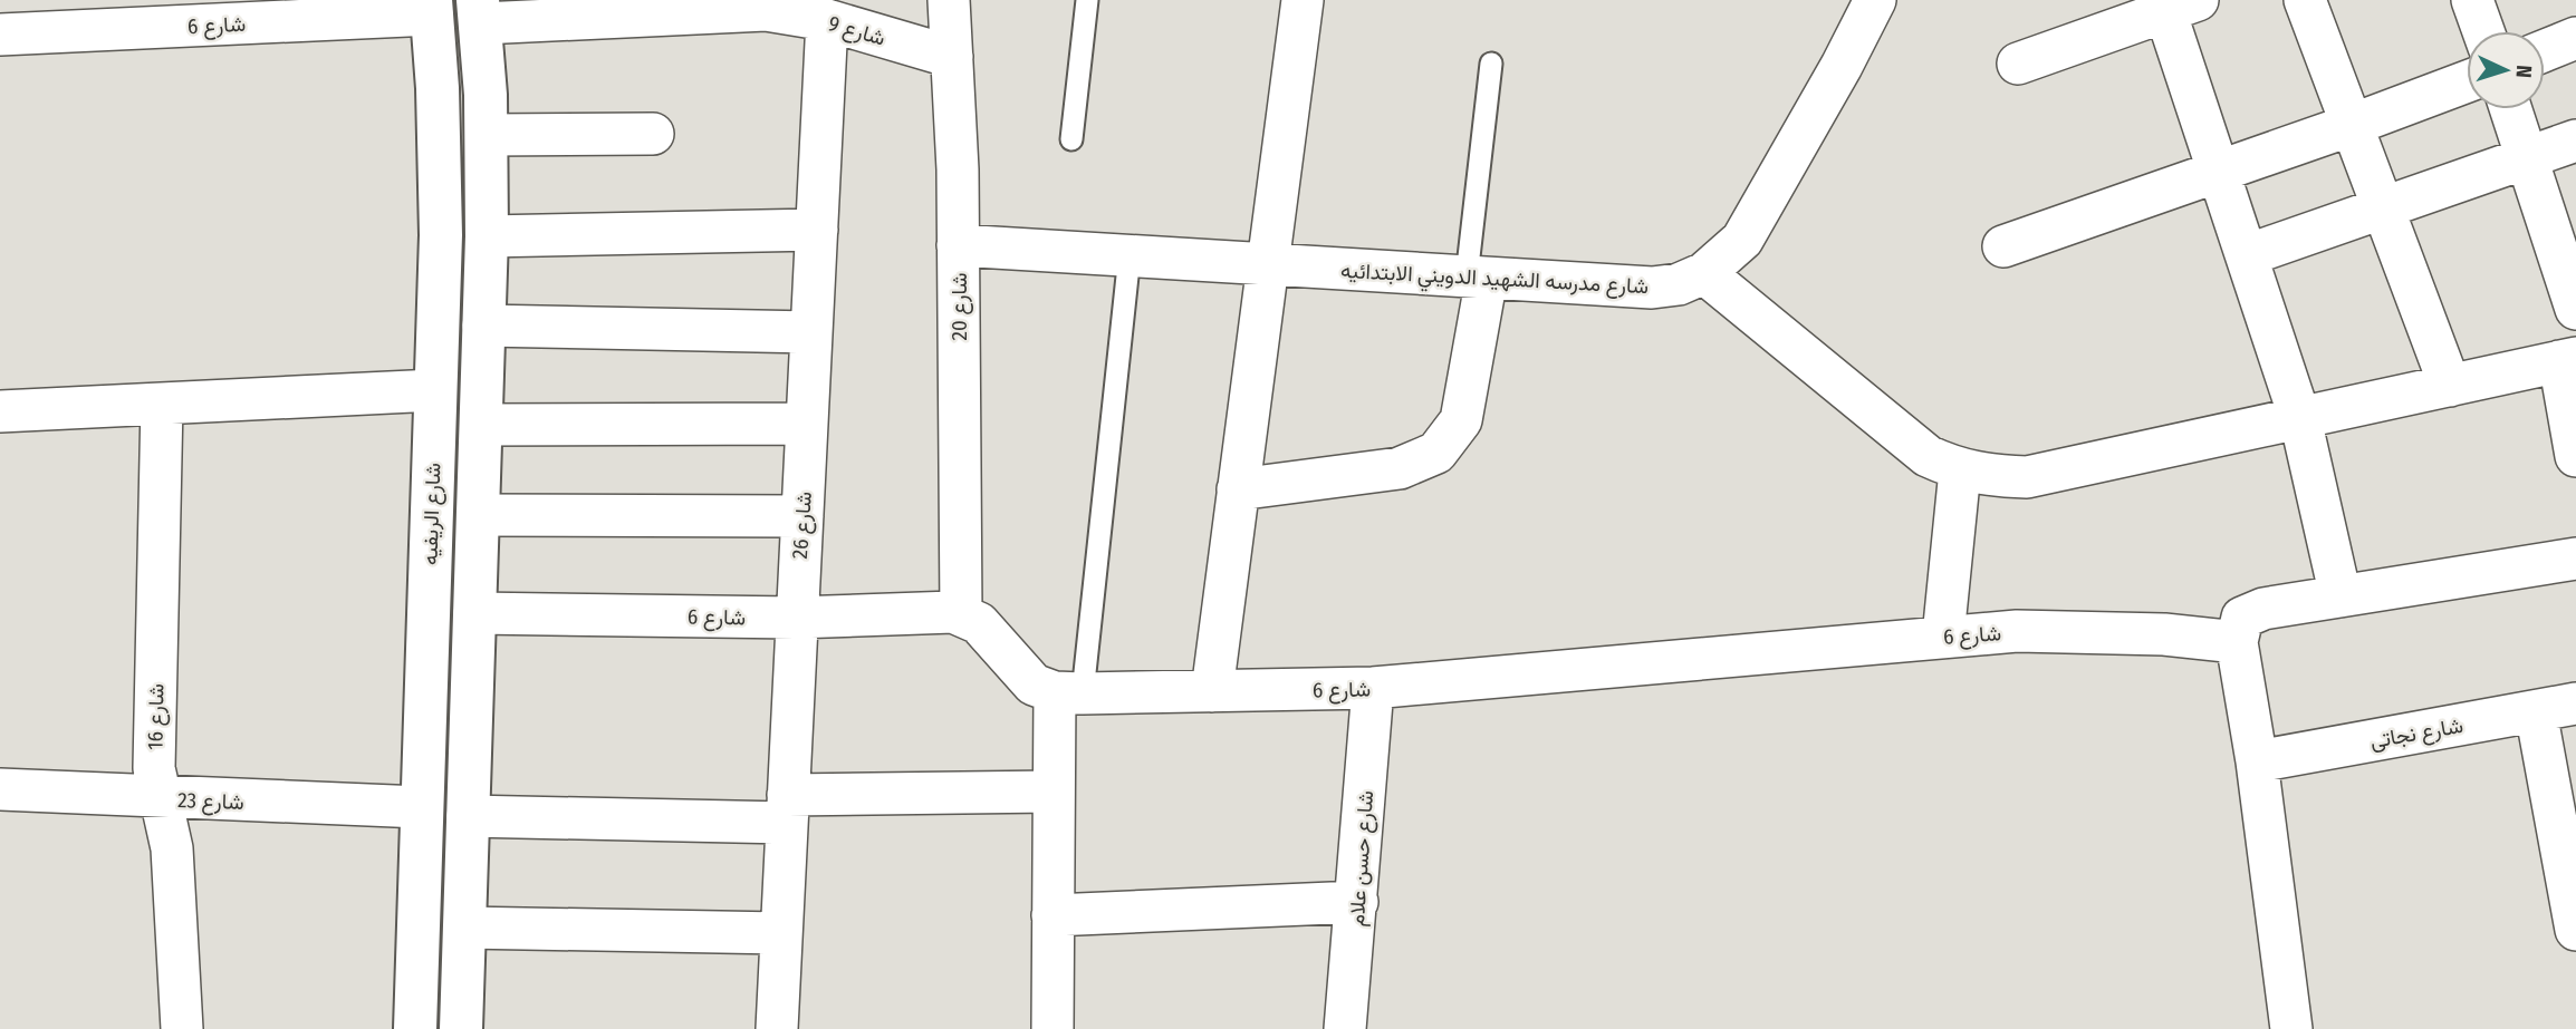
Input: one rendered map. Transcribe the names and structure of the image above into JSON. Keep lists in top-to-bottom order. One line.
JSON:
{"streets":{"street":["شارع 6","شارع 9","شارع مدرسه الشهيد الدويني الابتدائيه","شارع 20","شارع الريفيه","شارع 26","شارع 16","شارع نجاتى","شارع 23","شارع حسن علام"]},"crossings":[["شارع 6","شارع 20"],["شارع 6","شارع الريفيه"],["شارع 6","شارع 26"],["شارع 6","شارع حسن علام"],["شارع 9","شارع 20"],["شارع 9","شارع 26"],["شارع مدرسه الشهيد الدويني الابتدائيه","شارع 20"],["شارع الريفيه","شارع 23"],["شارع 16","شارع 23"]],"north":"right"}
